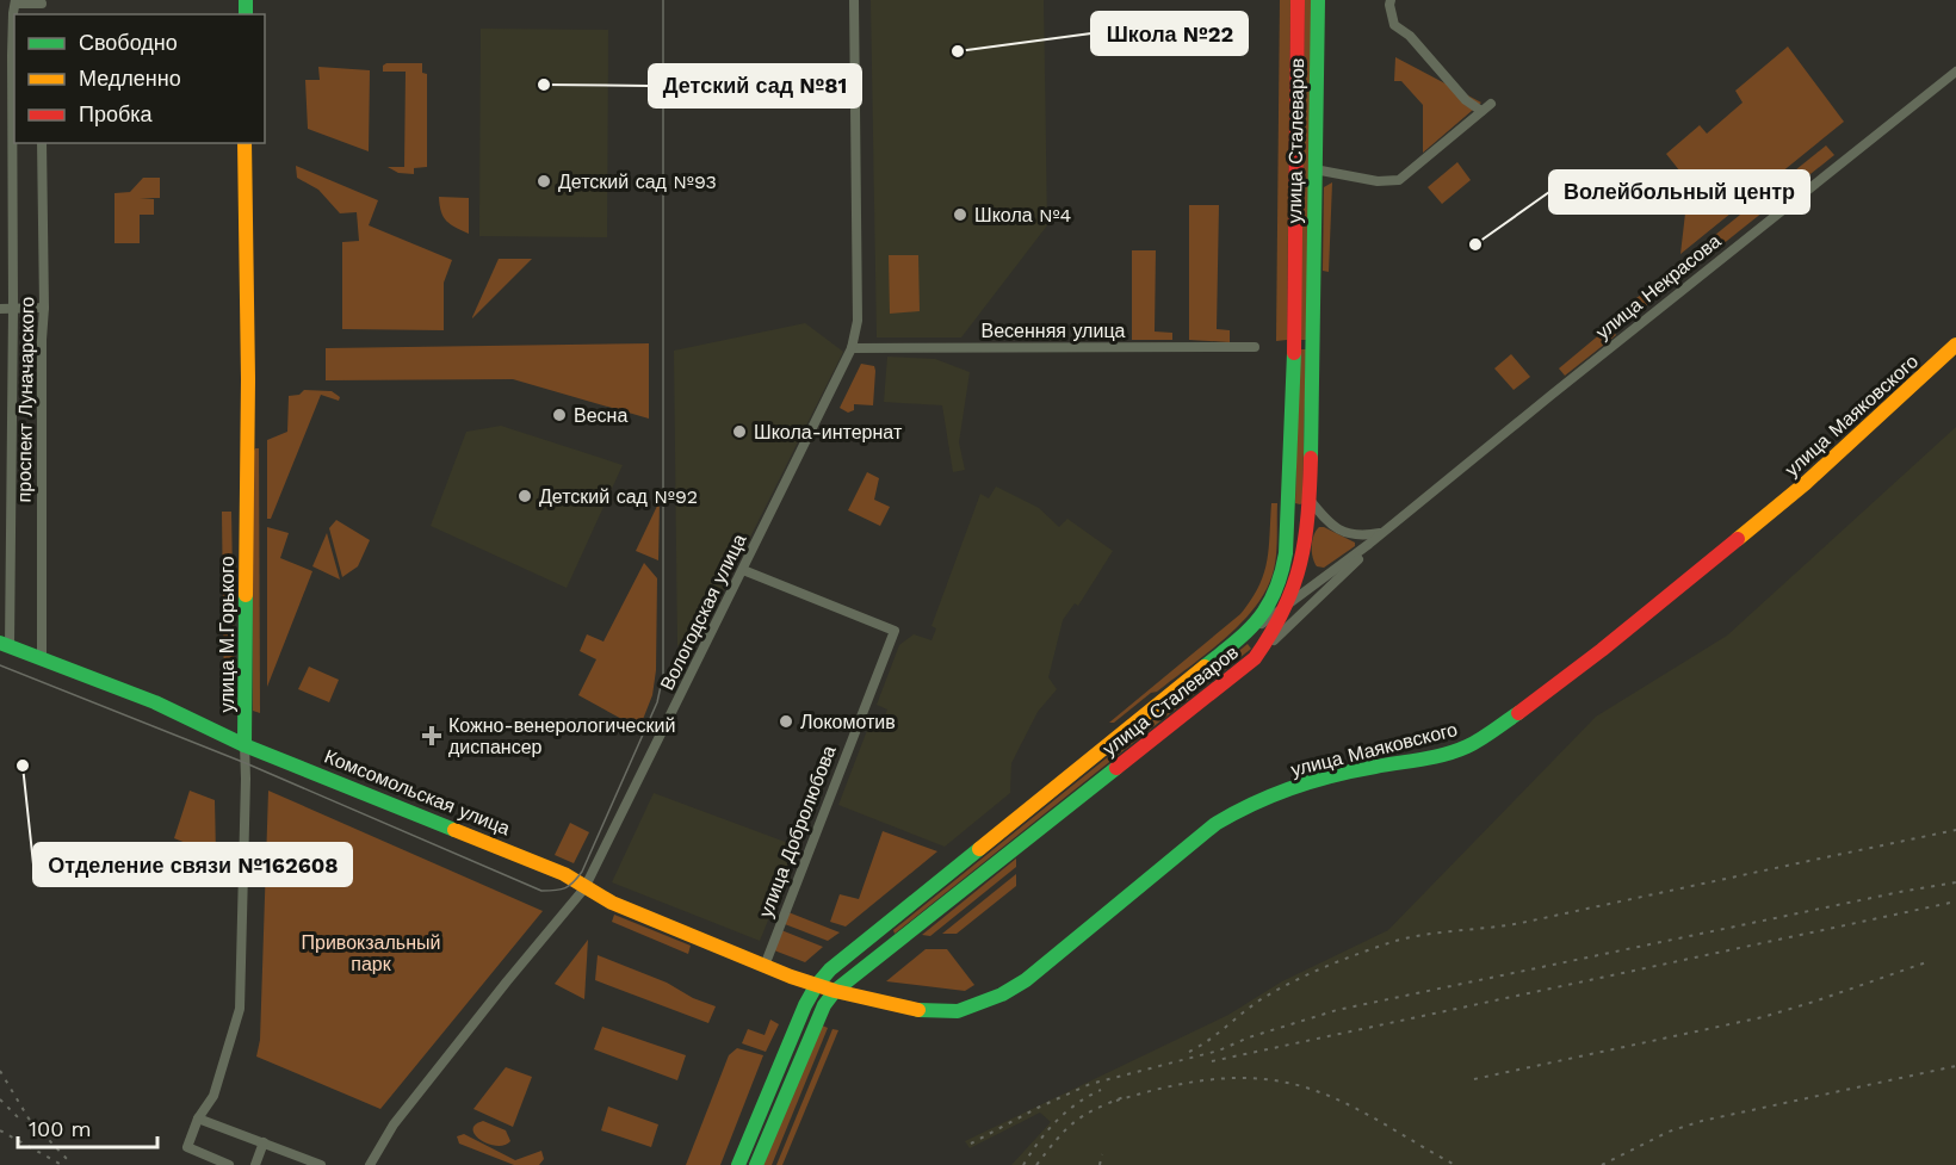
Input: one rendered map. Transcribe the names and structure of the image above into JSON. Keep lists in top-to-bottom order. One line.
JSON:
{"streets":{"main road":["улица Сталеваров","улица Маяковского","улица М.Горького","Комсомольская улица"],"street":["улица Некрасова","Весенняя улица","проспект Луначарского","Вологодская улица","улица Добролюбова"]},"crossings":[["улица Сталеваров","улица Маяковского"],["улица Сталеваров","Комсомольская улица"],["Весенняя улица","Вологодская улица"],["проспект Луначарского","Комсомольская улица"],["улица Маяковского","Комсомольская улица"],["Вологодская улица","Комсомольская улица"],["Вологодская улица","улица Добролюбова"],["улица М.Горького","Комсомольская улица"],["Комсомольская улица","улица Добролюбова"]],"parks":["Привокзальный парк"],"places":{"other":["Школа №22","Детский сад №81","Детский сад №93","Школа №4","Волейбольный центр","Весна","Школа-интернат","Детский сад №92","Локомотив","Отделение связи №162608"],"health":["Кожно-венерологический диспансер"]},"legend":["Свободно","Медленно","Пробка"],"scale_bar":"100 m"}
